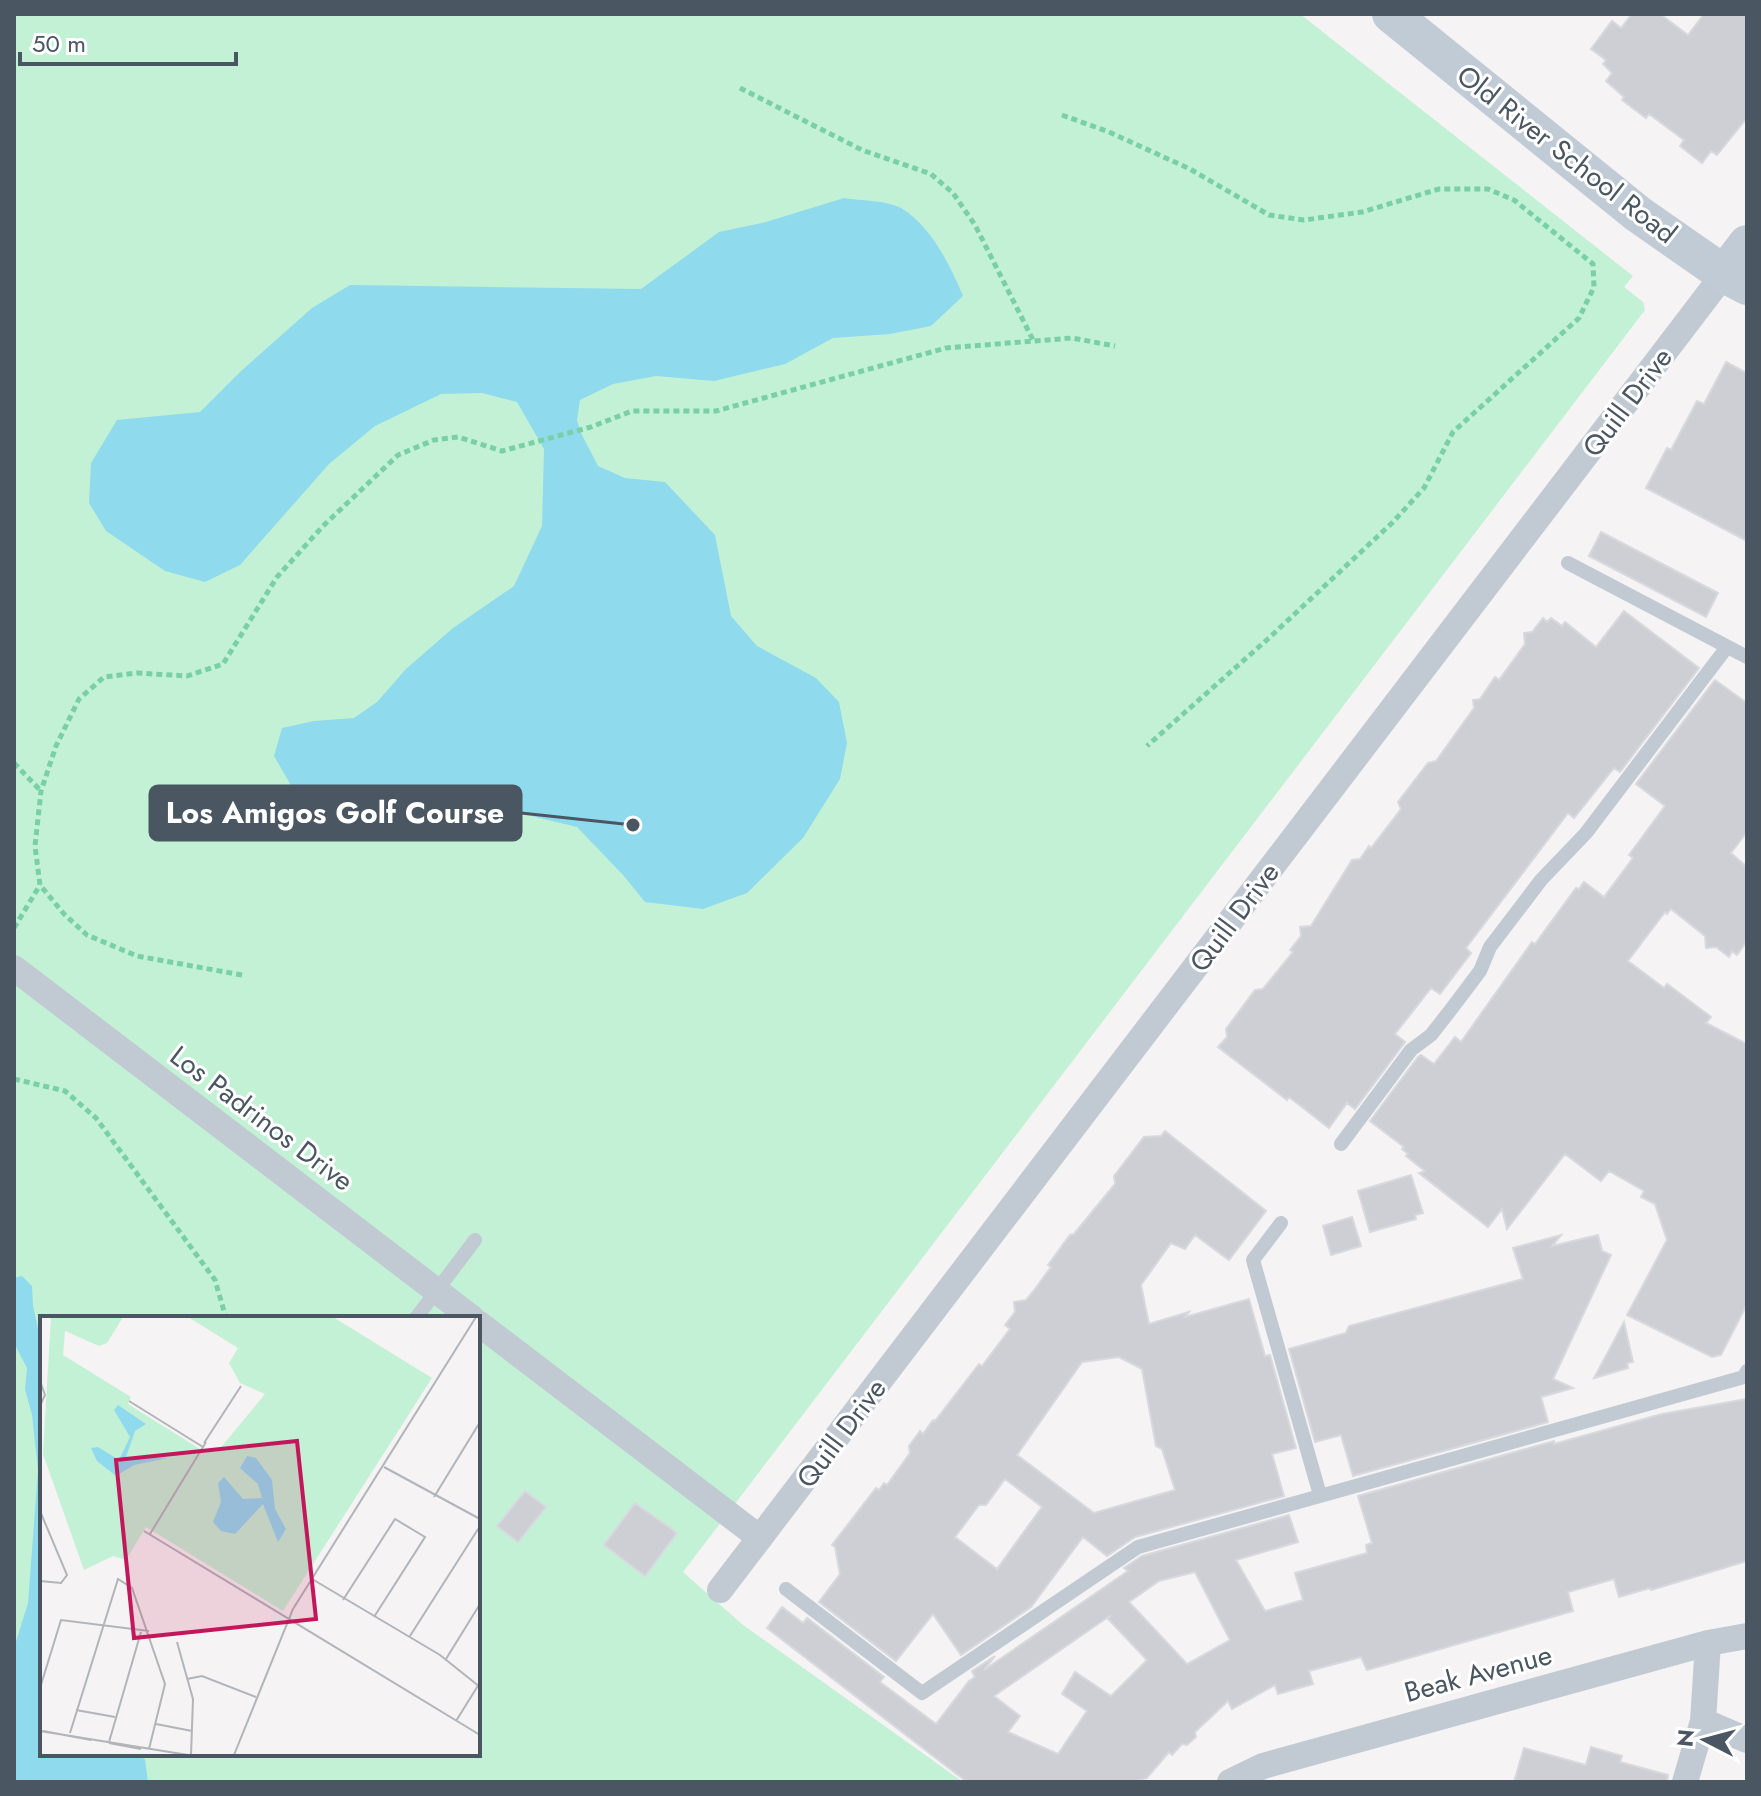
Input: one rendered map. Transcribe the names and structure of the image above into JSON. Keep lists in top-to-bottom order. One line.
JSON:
{"streets":{"main road":["Old River School Road","Quill Drive"],"street":["Los Padrinos Drive","Beak Avenue"]},"crossings":[["Old River School Road","Quill Drive"]],"places":["Los Amigos Golf Course"],"scale_bar":"50 m","north":"left"}
